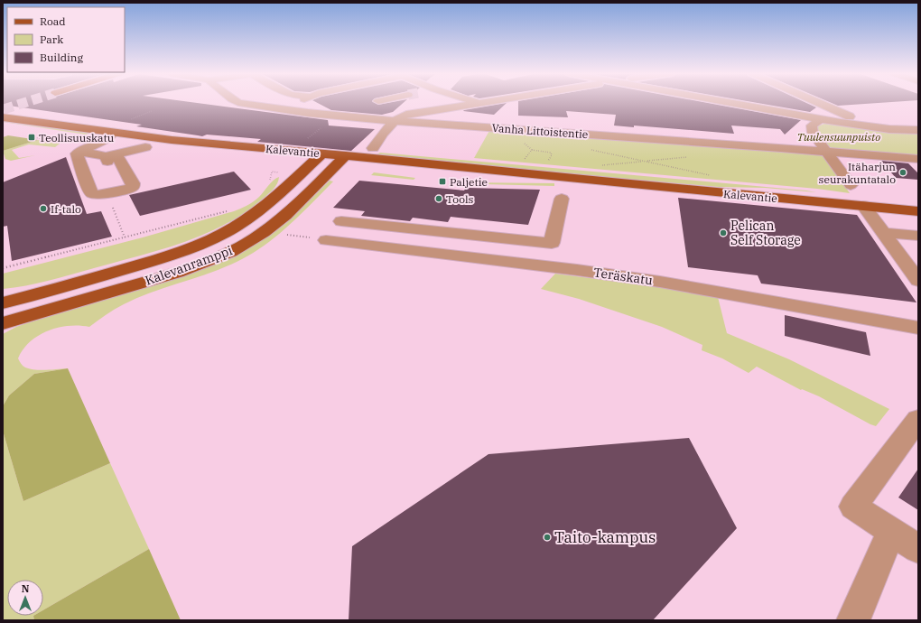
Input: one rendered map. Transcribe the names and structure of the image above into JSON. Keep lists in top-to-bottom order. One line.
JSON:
{"streets":{"main road":["Kalevantie","Kalevanramppi"],"street":["Vanha Littoistentie","Teräskatu"]},"crossings":[["Kalevantie","Kalevanramppi"]],"parks":["Tuulensuunpuisto"],"places":{"transit":["Teollisuuskatu","Paljetie"],"other":["Itäharjun seurakuntatalo","Tools","If-talo","Pelican Self Storage","Taito-kampus"]},"legend":["Road","Park","Building"],"north":"top"}
